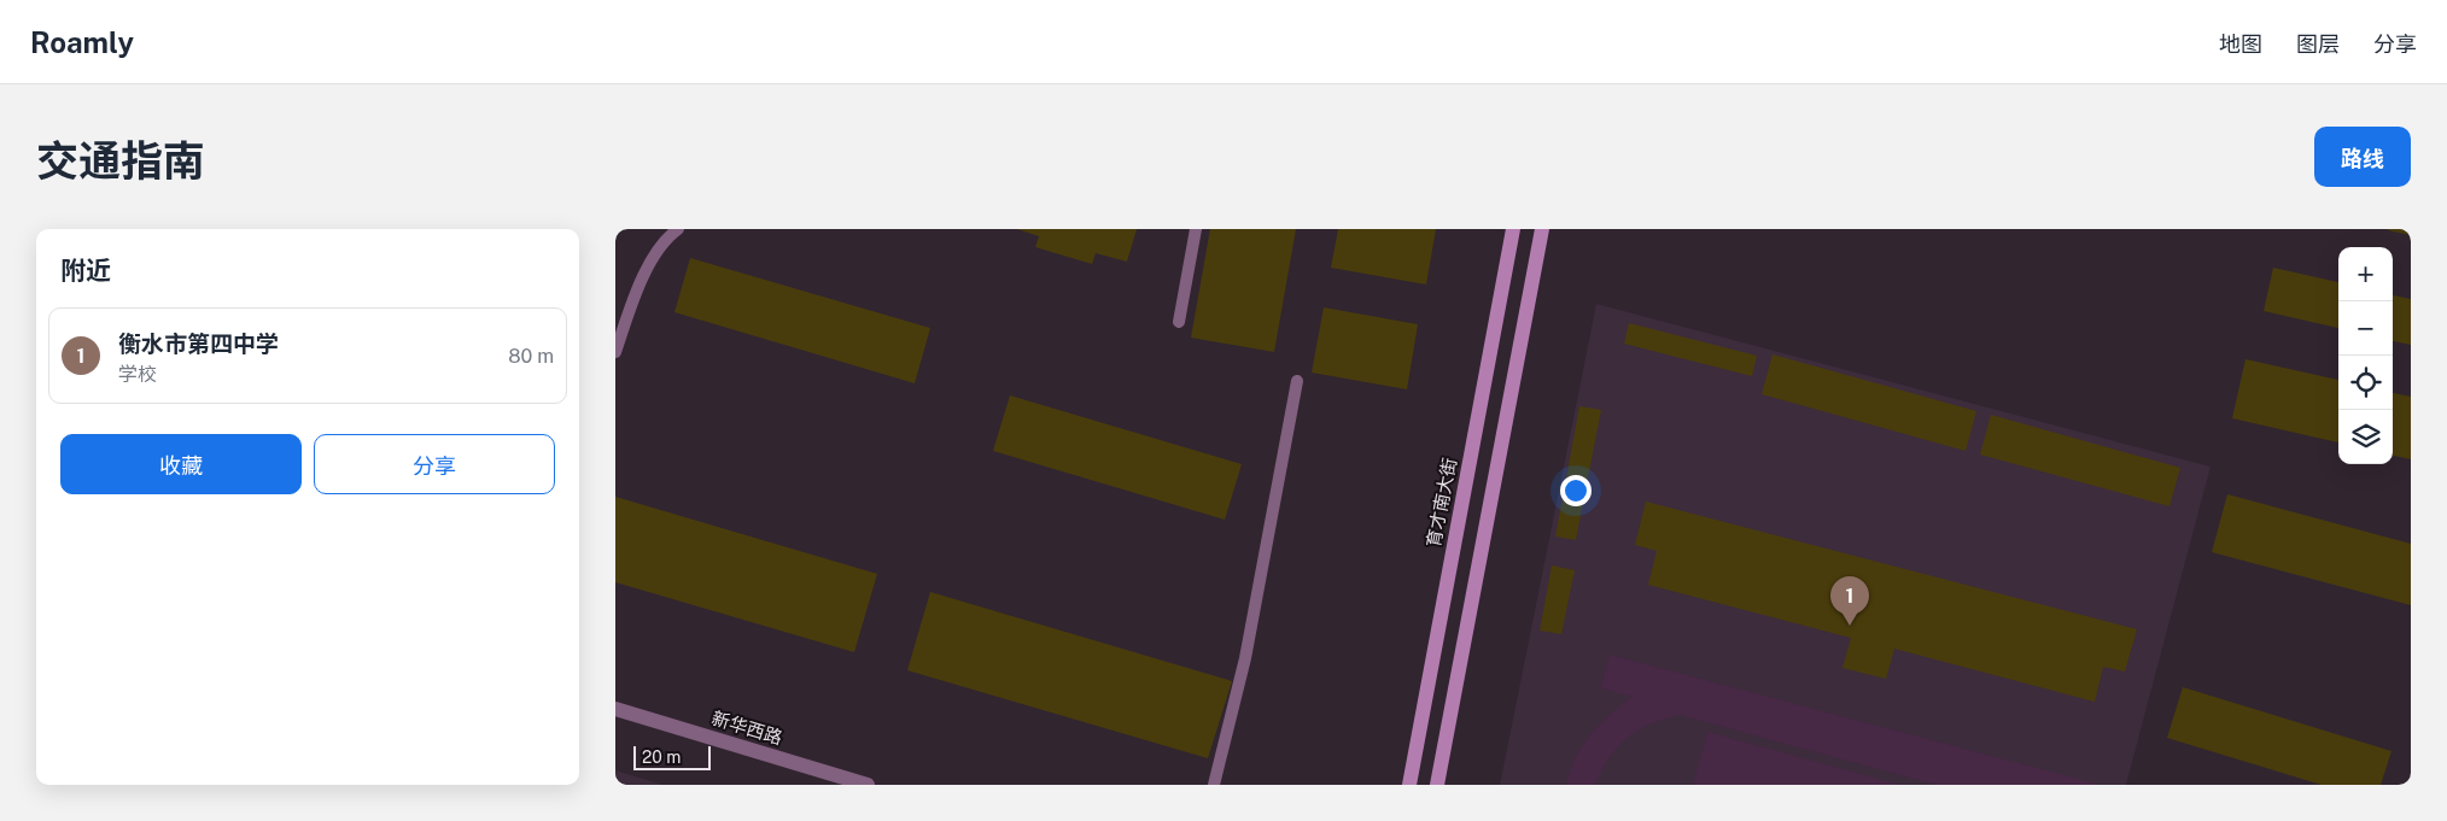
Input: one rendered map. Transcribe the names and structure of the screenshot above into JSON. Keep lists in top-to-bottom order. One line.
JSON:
{"streets":{"main road":["育才南大街"],"street":["新华西路"]},"scale_bar":"20 m","page":{"header":"Roamly","nav":["地图","图层","分享"],"title":"交通指南","buttons":["路线",["收藏","分享"]],"heading":"附近","map_buttons":["+","−"],"list":[{"mark":"1","name":"衡水市第四中学","note":"学校","value":"80 m"}],"pins":"1","scale":"20 m"}}
